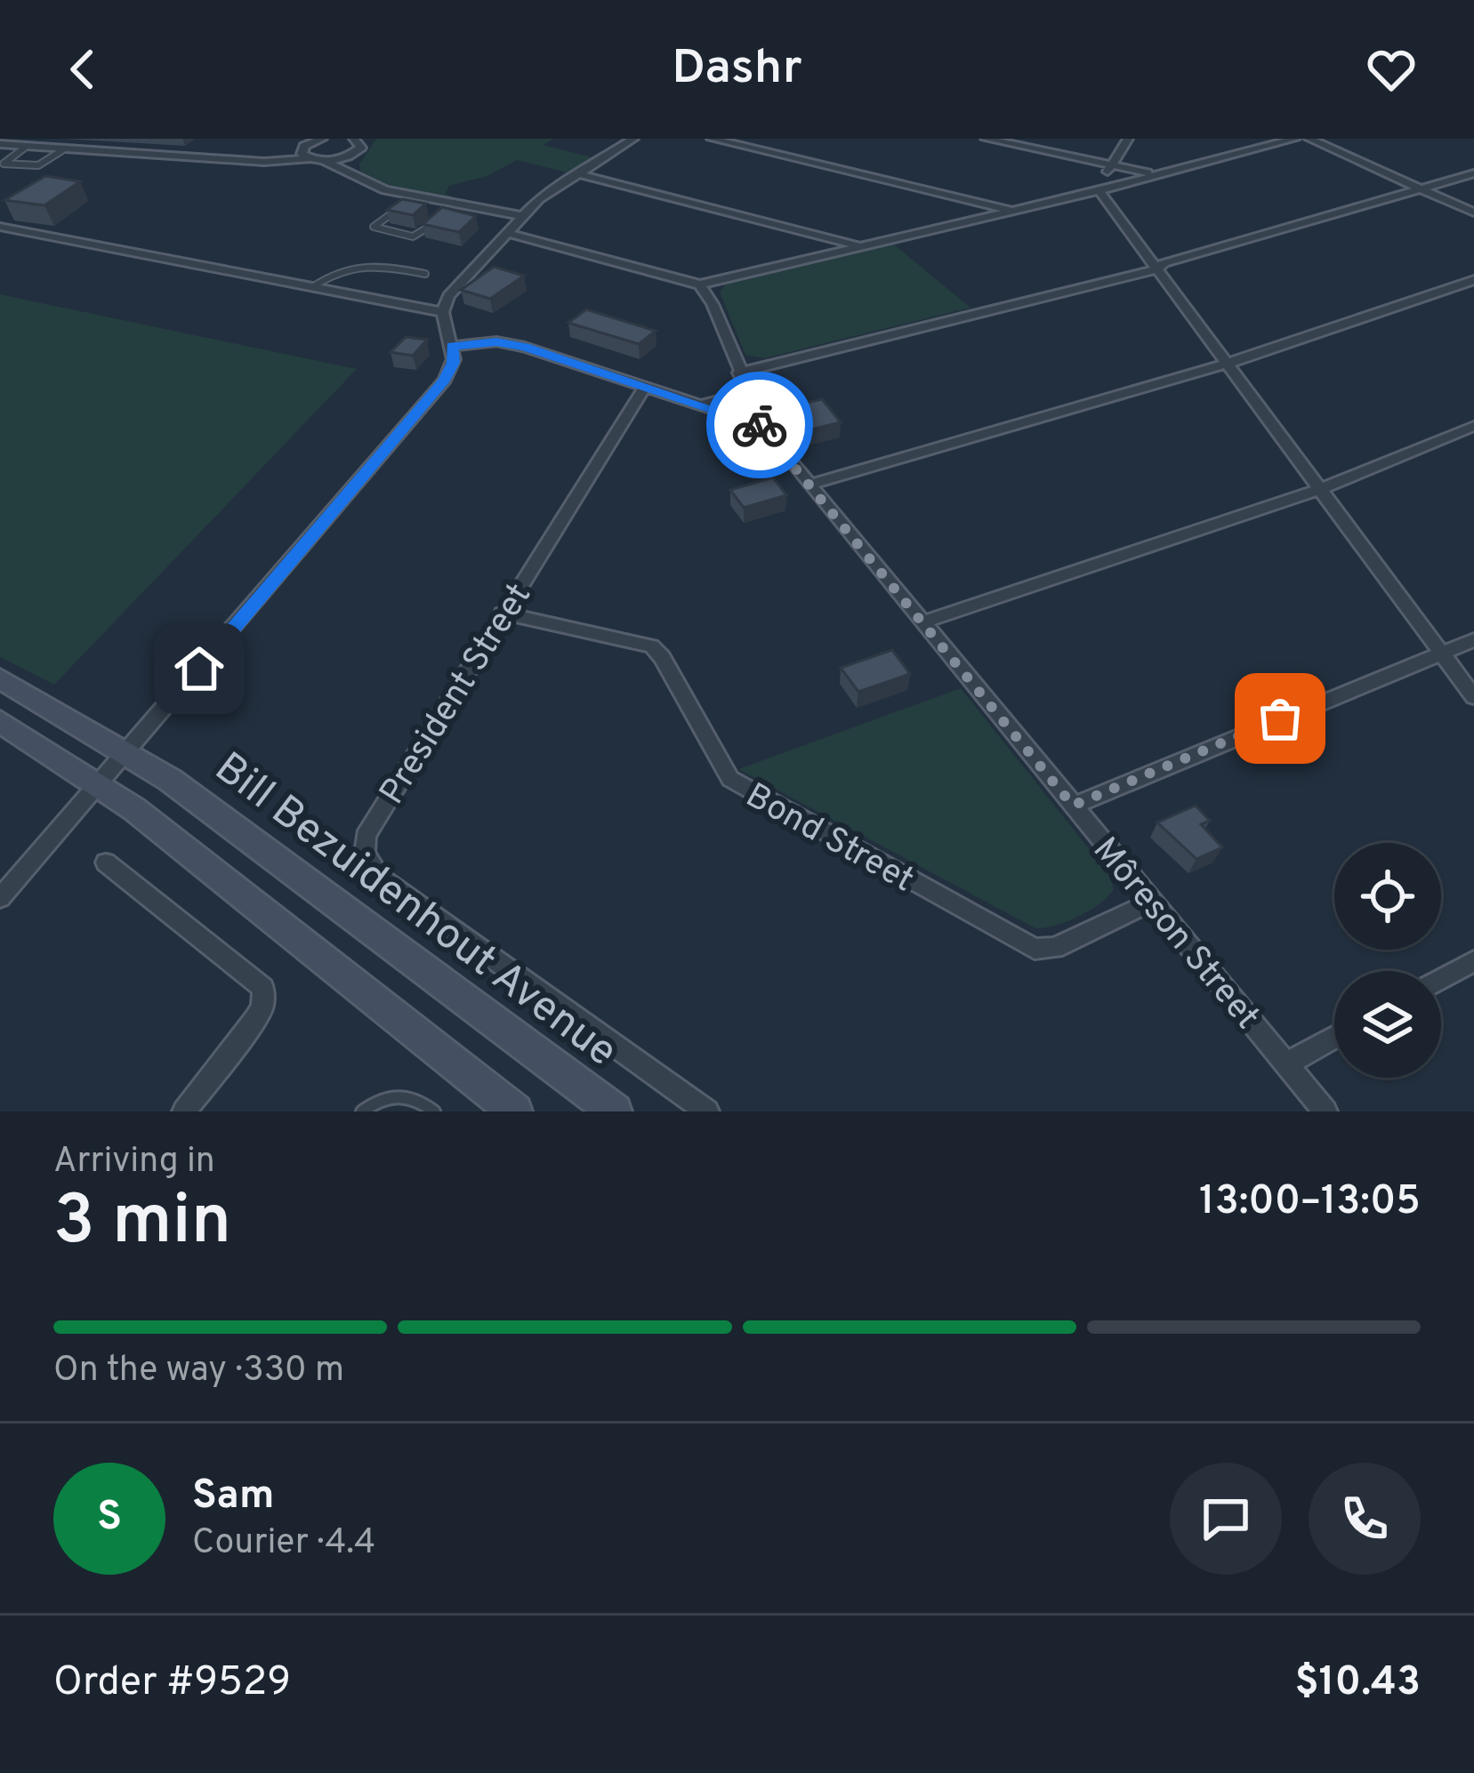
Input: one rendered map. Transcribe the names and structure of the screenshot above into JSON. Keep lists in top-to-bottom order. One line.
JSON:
{"streets":{"main road":["Bill Bezuidenhout Avenue"],"street":["President Street","Bond Street","Môreson Street"]},"crossings":[["President Street","Bond Street"],["Bond Street","Môreson Street"]],"page":{"header":"Dashr","heading":["3 min","Arriving in","13:00–13:05"],"panel":["Sam","Courier · 4.4","Order #9529","$10.43"],"bar":"On the way · 330 m","round":"S"}}
